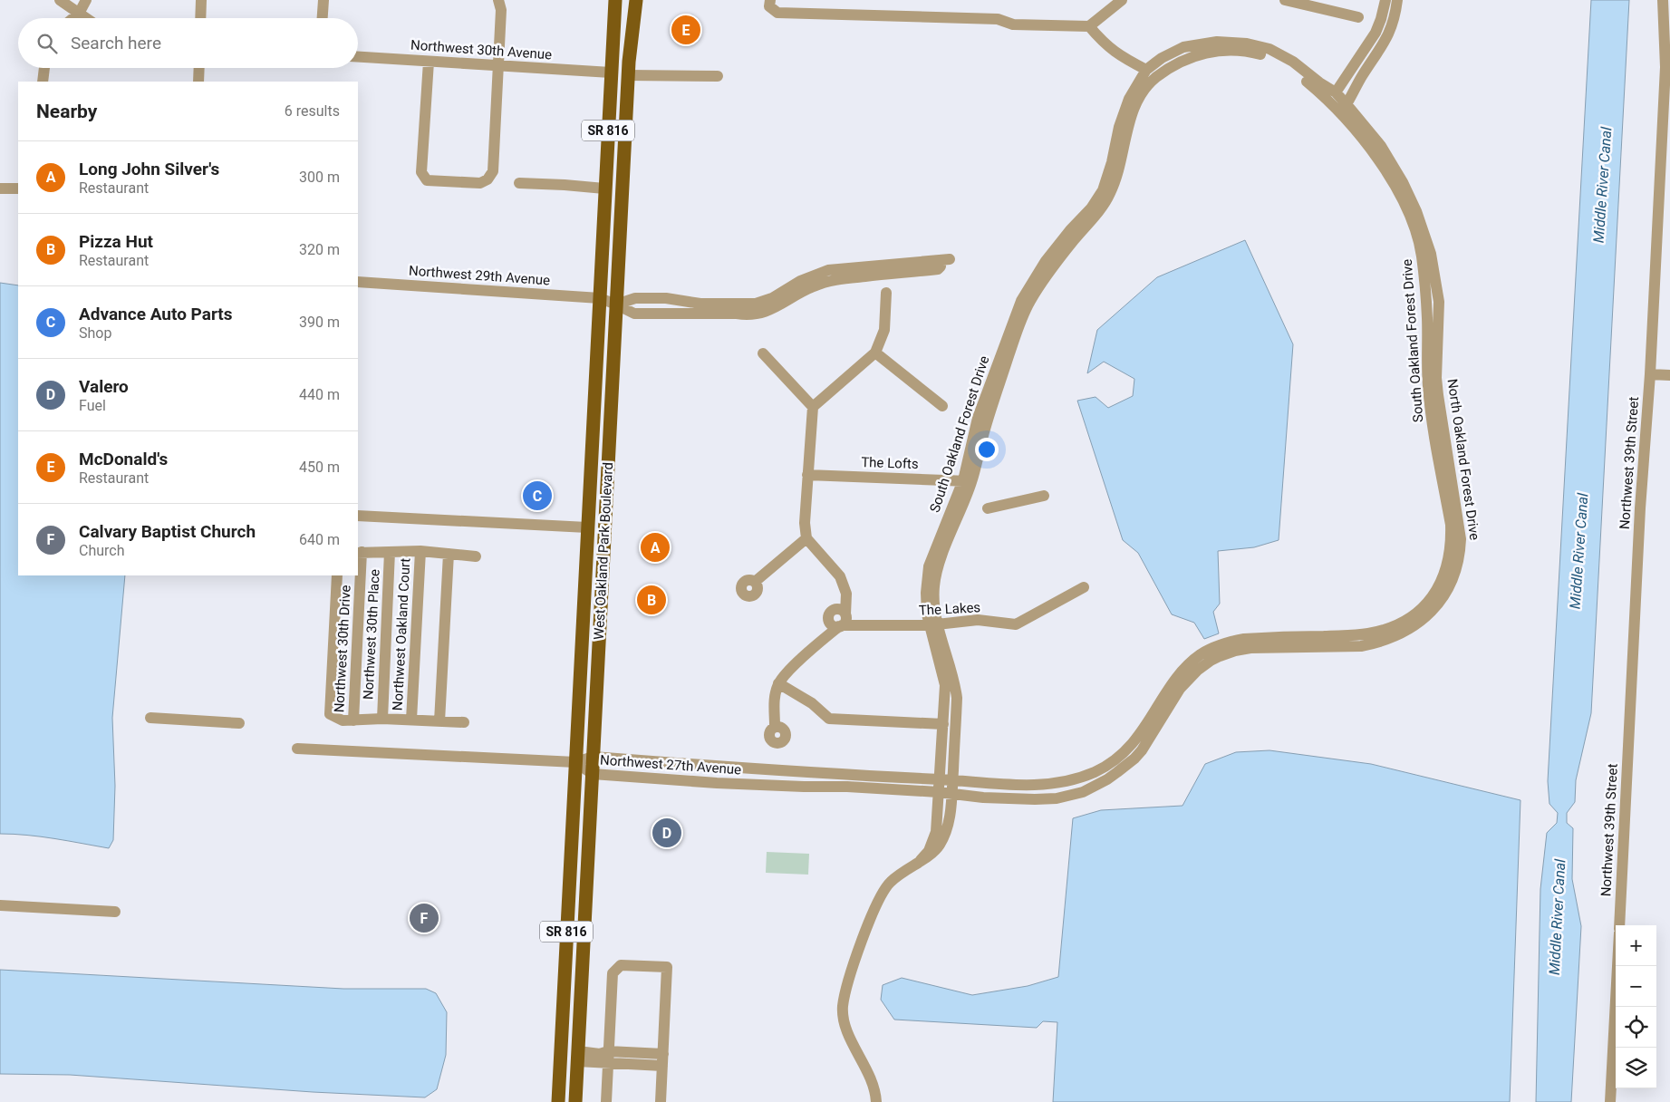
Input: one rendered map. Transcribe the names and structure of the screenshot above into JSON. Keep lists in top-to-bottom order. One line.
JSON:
{"streets":{"main road":["SR 816","West Oakland Park Boulevard"],"street":["Northwest 30th Avenue","Northwest 29th Avenue","South Oakland Forest Drive","North Oakland Forest Drive","The Lofts","Northwest 39th Street","The Lakes","Northwest 30th Place","Northwest Oakland Court","Northwest 30th Drive","Northwest 27th Avenue"]},"crossings":[["Northwest 30th Avenue","West Oakland Park Boulevard"],["Northwest 29th Avenue","West Oakland Park Boulevard"],["South Oakland Forest Drive","North Oakland Forest Drive"],["South Oakland Forest Drive","The Lofts"],["South Oakland Forest Drive","West Oakland Park Boulevard"],["South Oakland Forest Drive","The Lakes"],["South Oakland Forest Drive","Northwest 27th Avenue"],["North Oakland Forest Drive","Northwest 27th Avenue"],["West Oakland Park Boulevard","Northwest 27th Avenue"]],"water":["Middle River Canal"],"page":{"pins":["E","C","A","B","D","F"],"search":"Search here","heading":["Nearby","6 results"],"list":[{"mark":"A","name":"Long John Silver's","note":"Restaurant","value":"300 m"},{"mark":"B","name":"Pizza Hut","note":"Restaurant","value":"320 m"},{"mark":"C","name":"Advance Auto Parts","note":"Shop","value":"390 m"},{"mark":"D","name":"Valero","note":"Fuel","value":"440 m"},{"mark":"E","name":"McDonald's","note":"Restaurant","value":"450 m"},{"mark":"F","name":"Calvary Baptist Church","note":"Church","value":"640 m"}],"map_buttons":["+","−"]}}
